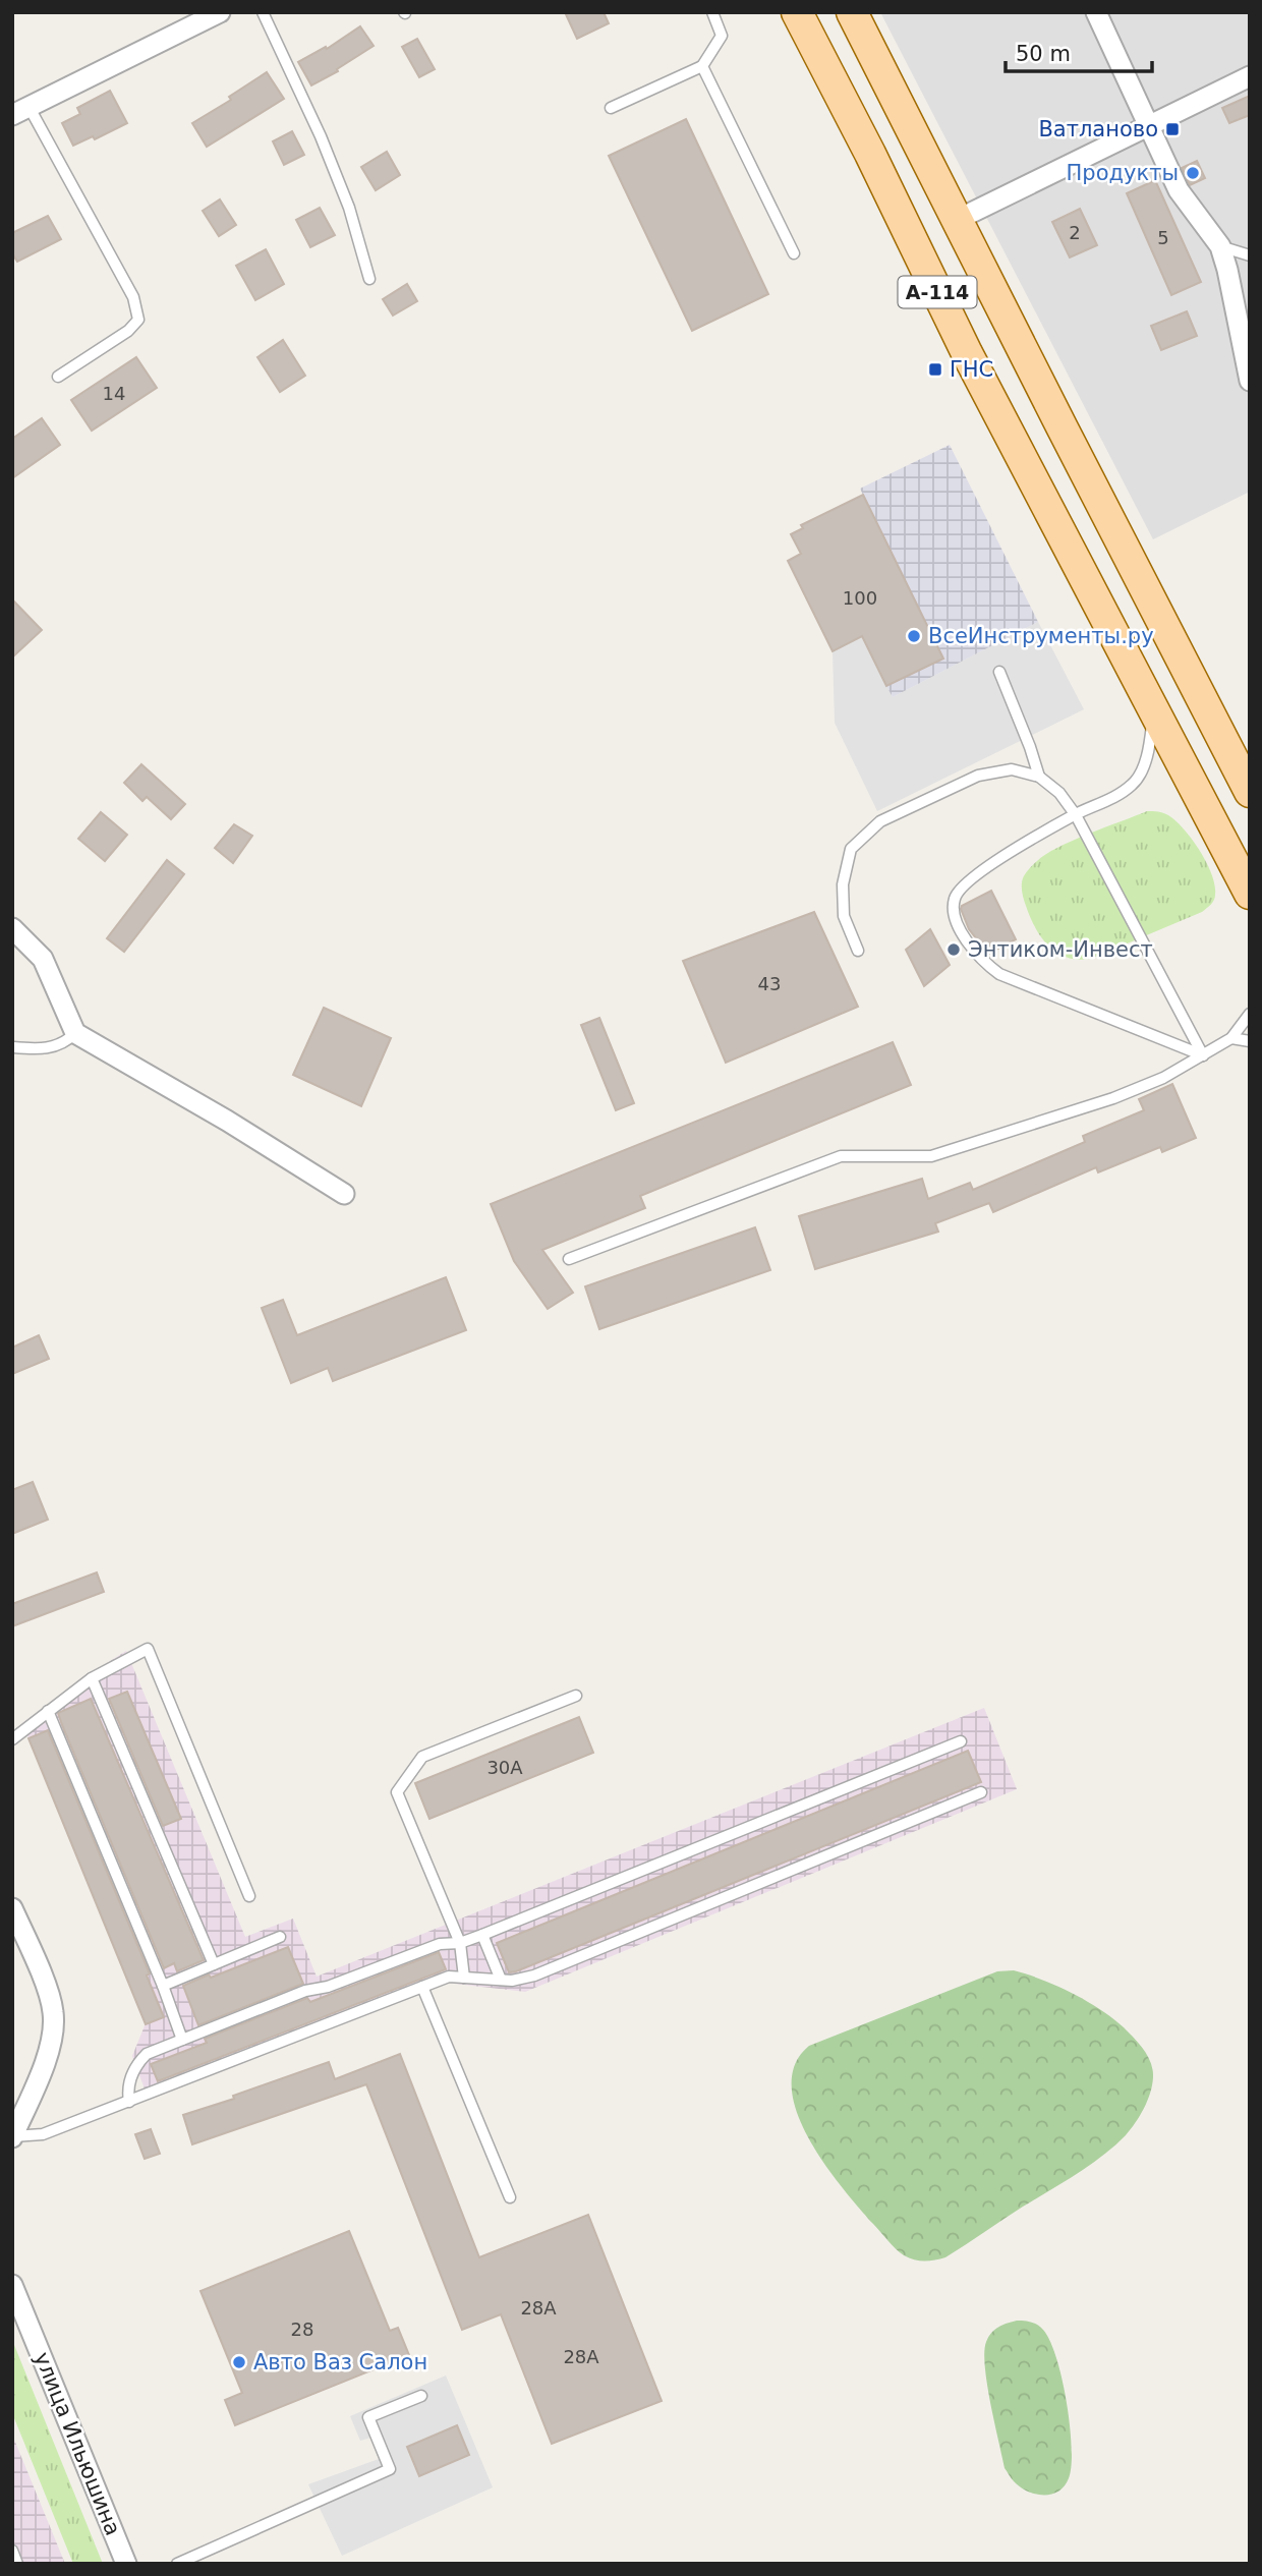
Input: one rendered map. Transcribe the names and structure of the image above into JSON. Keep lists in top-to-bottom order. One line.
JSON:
{"streets":{"main road":["А-114"],"street":["улица Ильюшина"]},"places":{"transit":["Ватланово","ГНС"],"other":["Продукты","ВсеИнструменты.ру","Энтиком-Инвест","Авто Ваз Салон"]},"house_numbers":["2","5","14","100","43","30А","28А","28","28А"],"scale_bar":"50 m"}
